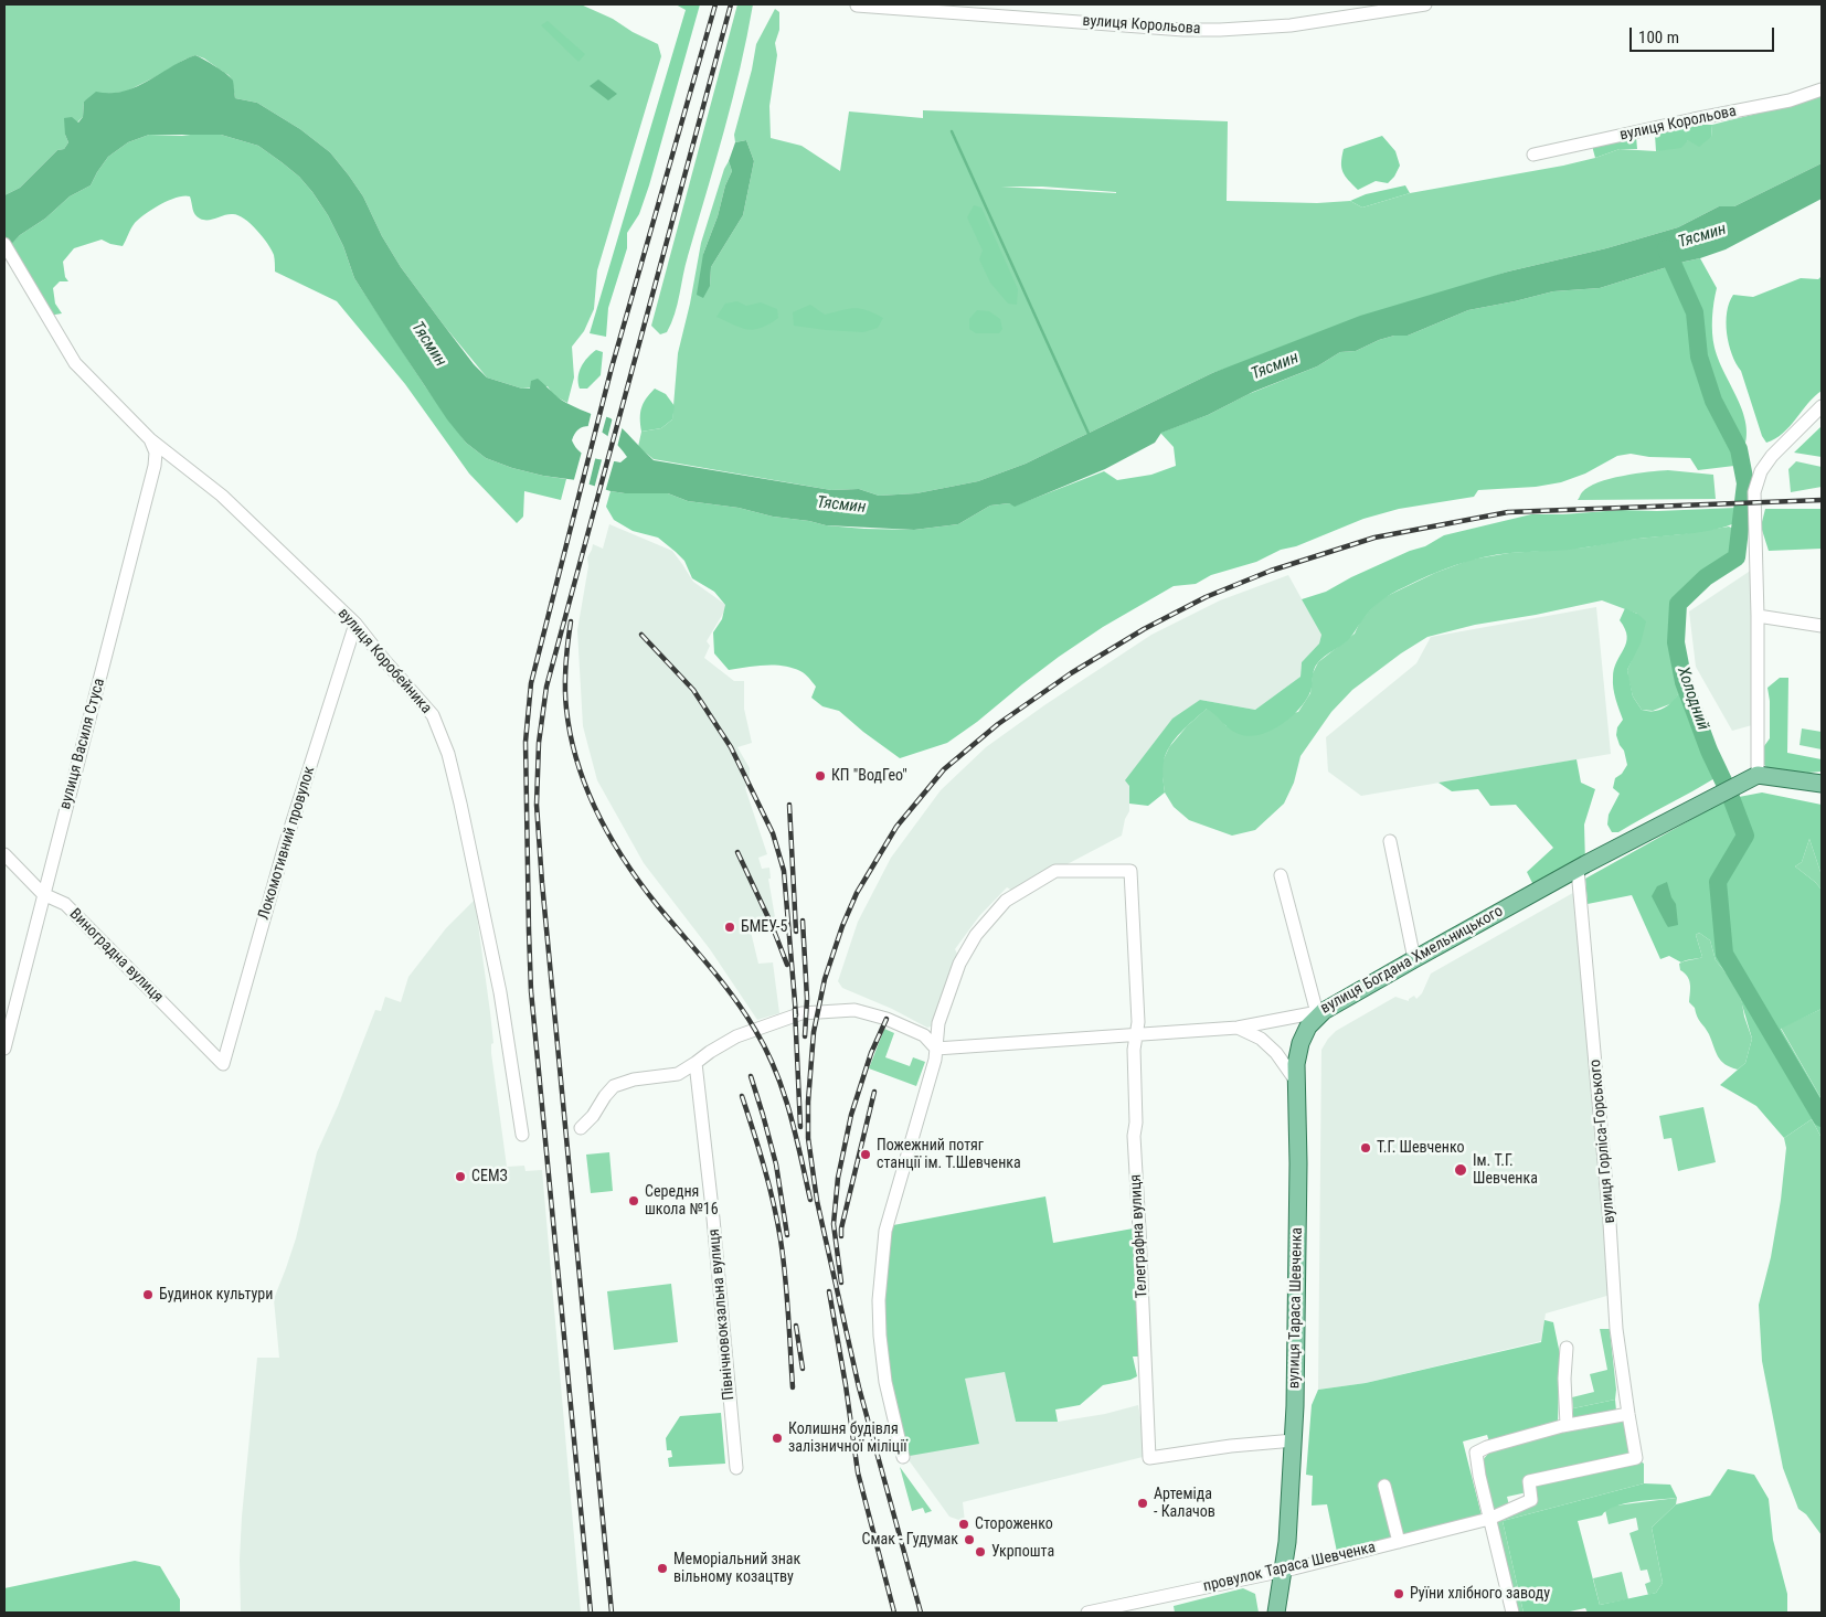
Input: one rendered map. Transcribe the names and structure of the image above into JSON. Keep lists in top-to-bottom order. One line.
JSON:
{"streets":{"main road":["вулиця Богдана Хмельницького","вулиця Тараса Шевченка"],"street":["вулиця Корольова","вулиця Коробейника","вулиця Василя Стуса","Локомотивний провулок","Виноградна вулиця","вулиця Горліса-Горського","Телеграфна вулиця","Північновокзальна вулиця","провулок Тараса Шевченка"]},"crossings":[["вулиця Коробейника","вулиця Василя Стуса"],["вулиця Коробейника","Локомотивний провулок"],["вулиця Василя Стуса","Виноградна вулиця"],["Локомотивний провулок","Виноградна вулиця"],["вулиця Богдана Хмельницького","вулиця Горліса-Горського"],["вулиця Богдана Хмельницького","Телеграфна вулиця"],["вулиця Богдана Хмельницького","вулиця Тараса Шевченка"],["вулиця Горліса-Горського","провулок Тараса Шевченка"],["Телеграфна вулиця","вулиця Тараса Шевченка"],["вулиця Тараса Шевченка","провулок Тараса Шевченка"]],"water":["Тясмин","Холодний"],"places":["КП \"ВодГео\"","БМЕУ-5","Т.Г. Шевченко","Пожежний потяг станції ім. Т.Шевченка","Ім. Т.Г. Шевченка","СЕМЗ","Середня школа №16","Будинок культури","Колишня будівля залізничної міліції","Артеміда - Калачов","Стороженко","Смак - Гудумак","Укрпошта","Меморіальний знак вільному козацтву","Руїни хлібного заводу"],"scale_bar":"100 m"}
